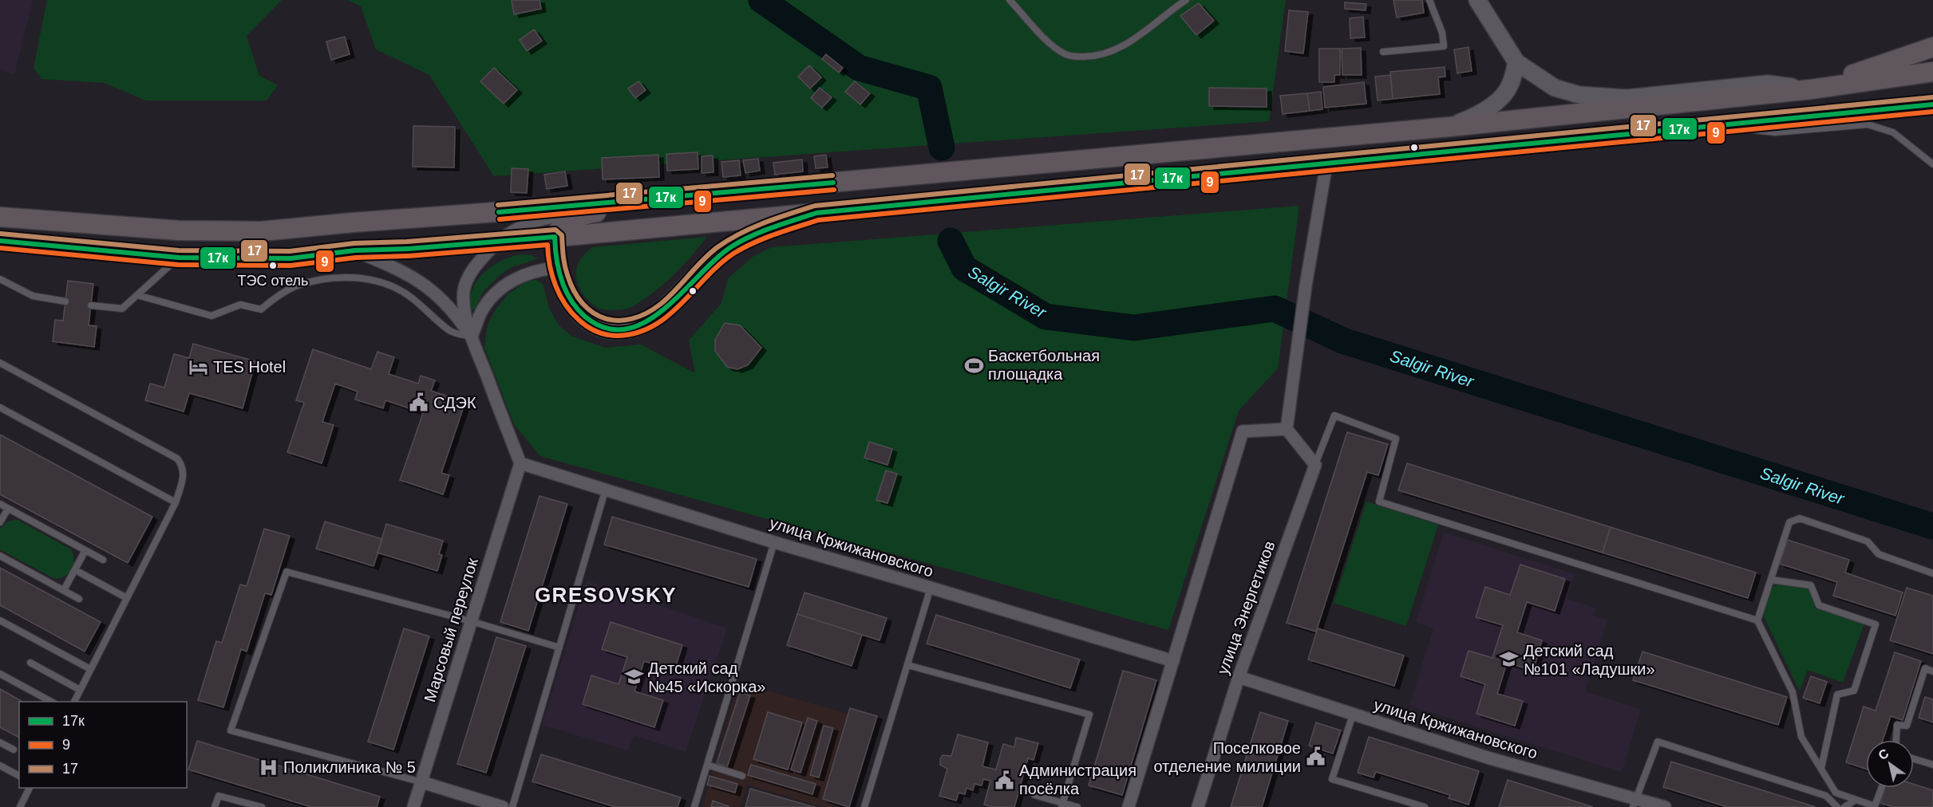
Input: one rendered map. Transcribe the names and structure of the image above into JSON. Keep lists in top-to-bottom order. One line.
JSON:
{"streets":{"street":["улица Кржижановского","улица Энергетиков","Марсовый переулок"]},"crossings":[["улица Кржижановского","улица Энергетиков"],["улица Кржижановского","Марсовый переулок"]],"districts":["GRESOVSKY"],"water":["Salgir River"],"places":{"other":["ТЭС отель"],"sports":["Баскетбольная площадка"],"hotel":["TES Hotel"],"public building":["СДЭК","Поселковое отделение милиции","Администрация посёлка"],"school or university":["Детский сад №101 «Ладушки»","Детский сад №45 «Искорка»"],"hospital":["Поликлиника № 5"]},"lines":["transit line 17","transit line 17к","transit line 9"],"legend":["17к","9","17"],"north":"top left"}
